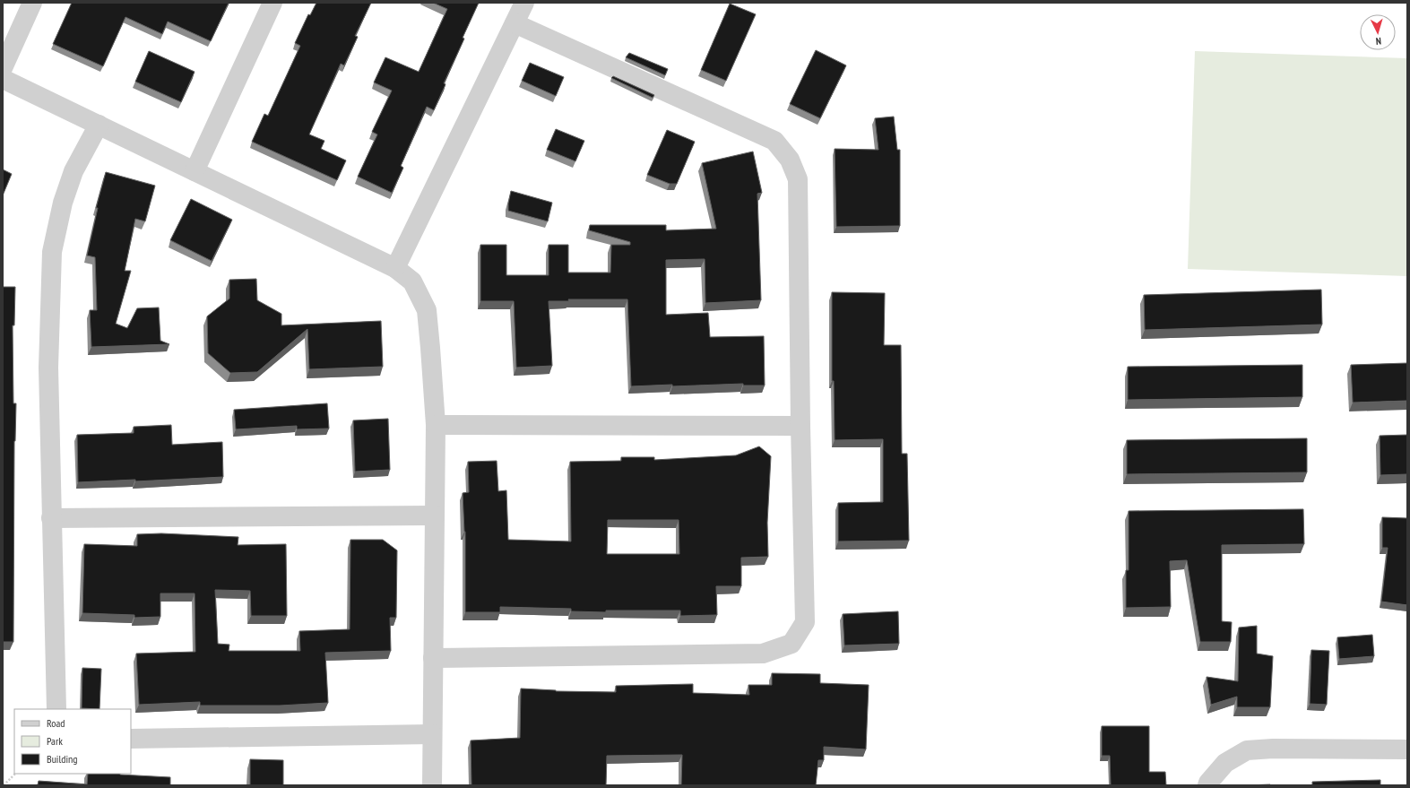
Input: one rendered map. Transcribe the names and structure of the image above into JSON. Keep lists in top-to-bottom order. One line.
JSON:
{"legend":["Road","Park","Building"],"north":"bottom"}
